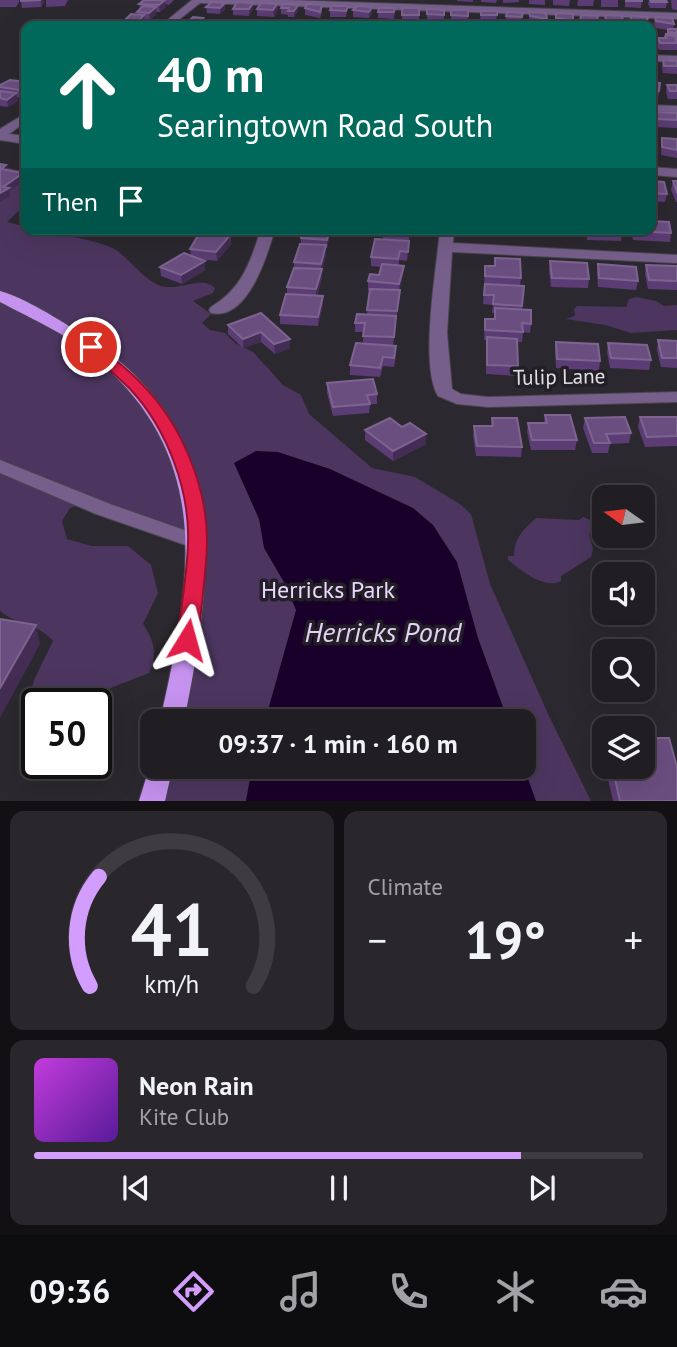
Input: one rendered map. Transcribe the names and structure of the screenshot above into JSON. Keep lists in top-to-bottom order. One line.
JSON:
{"streets":{"street":["Tulip Lane"]},"water":["Herricks Pond"],"parks":["Herricks Park"],"north":"left","page":{"turn":["40 m","Searingtown Road South"],"then":"Then","limit":"50","trip":"09:37 · 1 min · 160 m","tile":"Climate","heat":["−","19°","+"],"song":["Neon Rain","Kite Club"],"tabs":"09:36","gauge":["41","km/h"]}}
